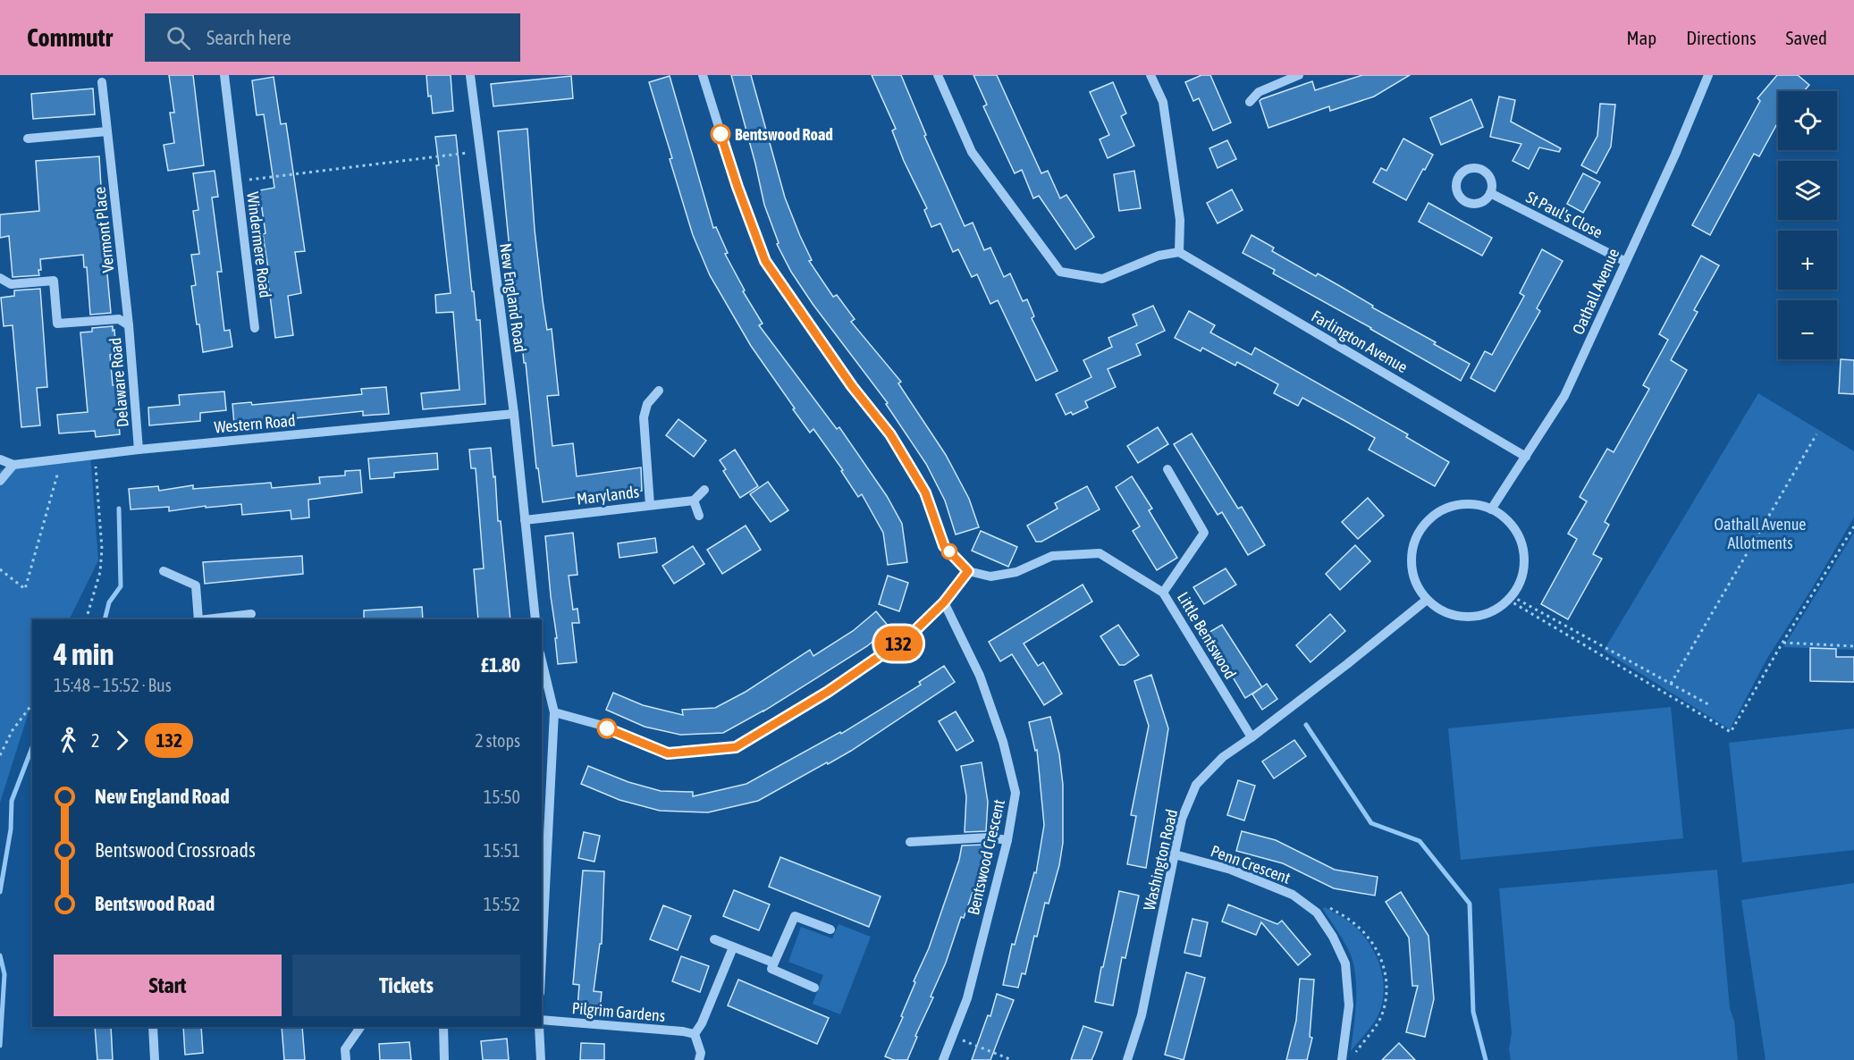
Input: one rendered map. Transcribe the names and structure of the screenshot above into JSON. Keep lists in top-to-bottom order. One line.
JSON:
{"streets":{"street":["St Paul's Close","Vermont Place","Windermere Road","Oathall Avenue","New England Road","Farlington Avenue","Delaware Road","Western Road","Marylands","Little Bentswood","Bentswood Crescent","Washington Road","Penn Crescent","Pilgrim Gardens"]},"crossings":[["St Paul's Close","Oathall Avenue"],["Vermont Place","Delaware Road"],["Oathall Avenue","Farlington Avenue"],["Oathall Avenue","Washington Road"],["New England Road","Western Road"],["New England Road","Marylands"],["Delaware Road","Western Road"],["Little Bentswood","Washington Road"],["Washington Road","Penn Crescent"]],"parks":["Oathall Avenue Allotments"],"places":["Bentswood Road"],"lines":["bus line 132"],"page":{"header":"Commutr","search":"Search here","nav":["Map","Directions","Saved"],"on_map":"132","map_buttons":["+","−"],"heading":["4 min","15:48 – 15:52 · Bus","£1.80"],"legs":["2","132","2 stops"],"list":[{"name":"New England Road","value":"15:50"},{"name":"Bentswood Crossroads","value":"15:51"},{"name":"Bentswood Road","value":"15:52"}],"buttons":["Start","Tickets"]}}
